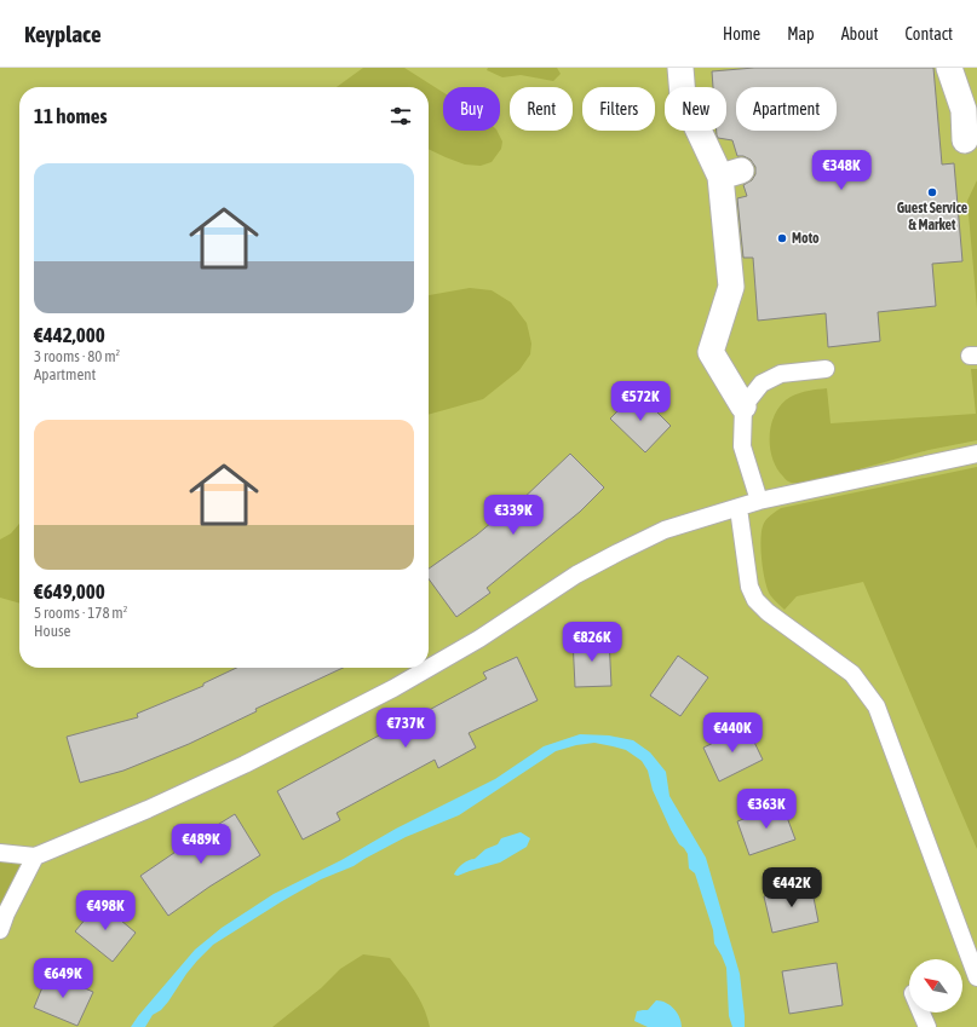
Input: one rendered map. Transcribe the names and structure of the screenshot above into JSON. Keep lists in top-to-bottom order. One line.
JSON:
{"places":["Guest Service & Market","Moto"],"north":"top left","page":{"header":"Keyplace","nav":["Home","Map","About","Contact"],"chip":["Buy","Rent","Filters","New","Apartment"],"heading":"11 homes","list":[{"name":"€442,000","note":"3 rooms · 80 m² · Apartment"},{"name":"€649,000","note":"5 rooms · 178 m² · House"}],"price":["€348K","€572K","€339K","€826K","€737K","€440K","€363K","€489K","€442K","€498K","€649K"]}}
